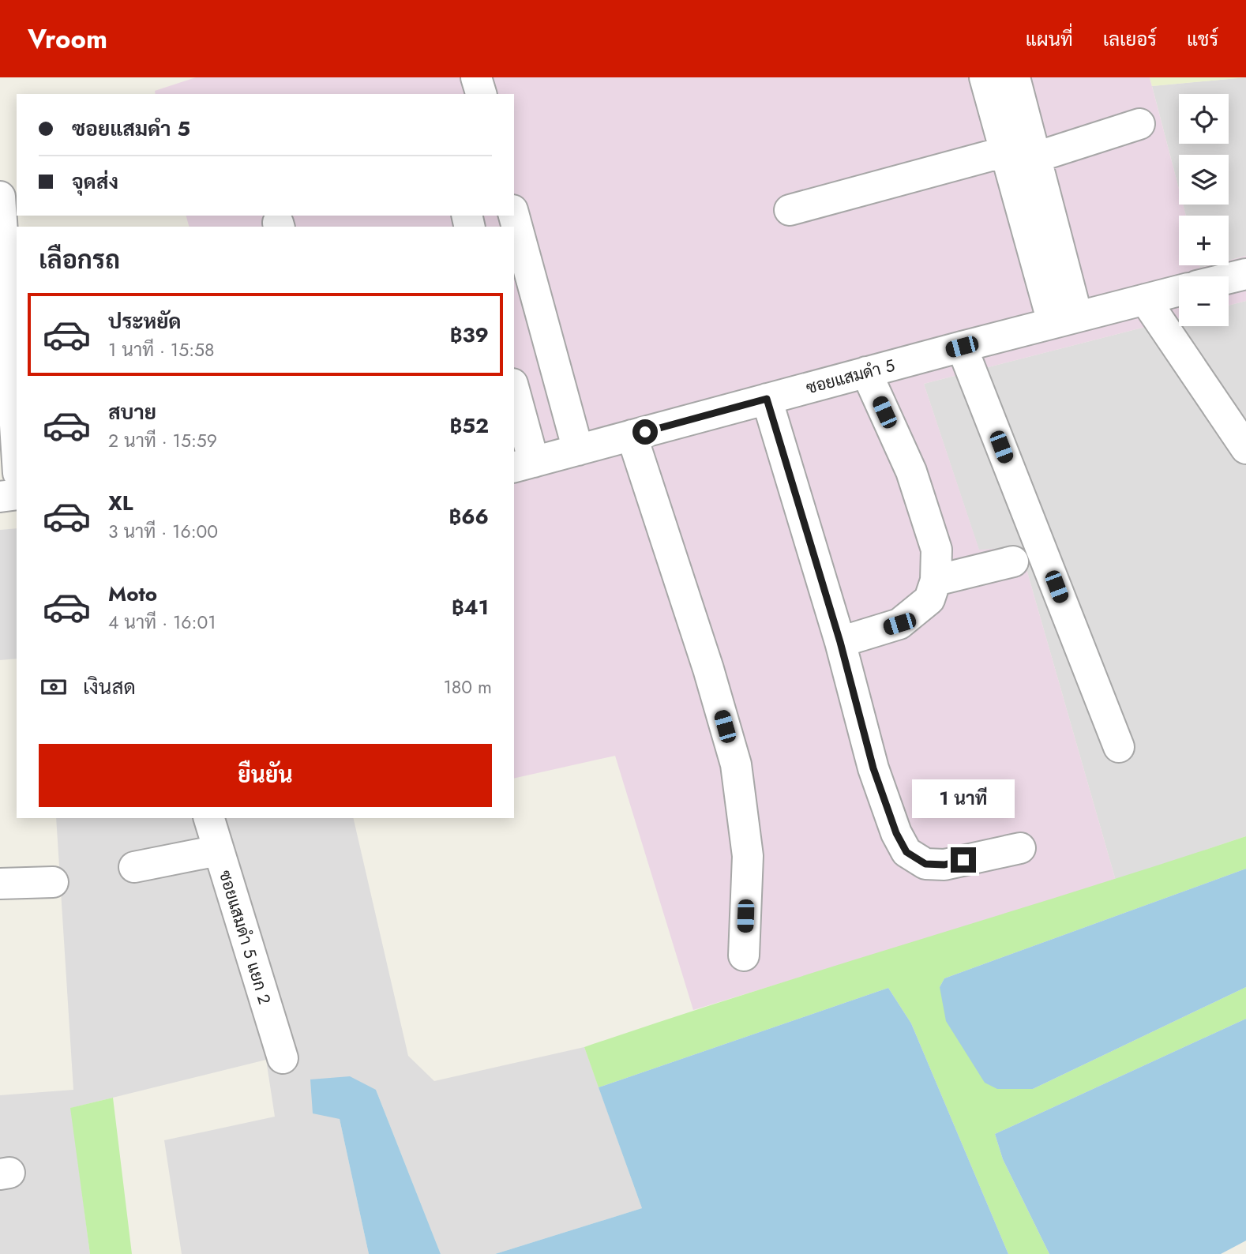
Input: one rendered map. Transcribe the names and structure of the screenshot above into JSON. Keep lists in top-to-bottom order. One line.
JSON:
{"streets":{"street":["ซอยแสมดำ 5","ซอยแสมดำ 5 แยก 2"]},"page":{"header":"Vroom","nav":["แผนที่","เลเยอร์","แชร์"],"map_buttons":["+","−"],"banner":["ซอยแสมดำ 5","จุดส่ง"],"heading":"เลือกรถ","list":[{"name":"ประหยัด","note":"1 นาที · 15:58","value":"฿39"},{"name":"สบาย","note":"2 นาที · 15:59","value":"฿52"},{"name":"XL","note":"3 นาที · 16:00","value":"฿66"},{"name":"Moto","note":"4 นาที · 16:01","value":"฿41"}],"pay":["เงินสด","180 m"],"buttons":"ยืนยัน","bubble":"1 นาที"}}
